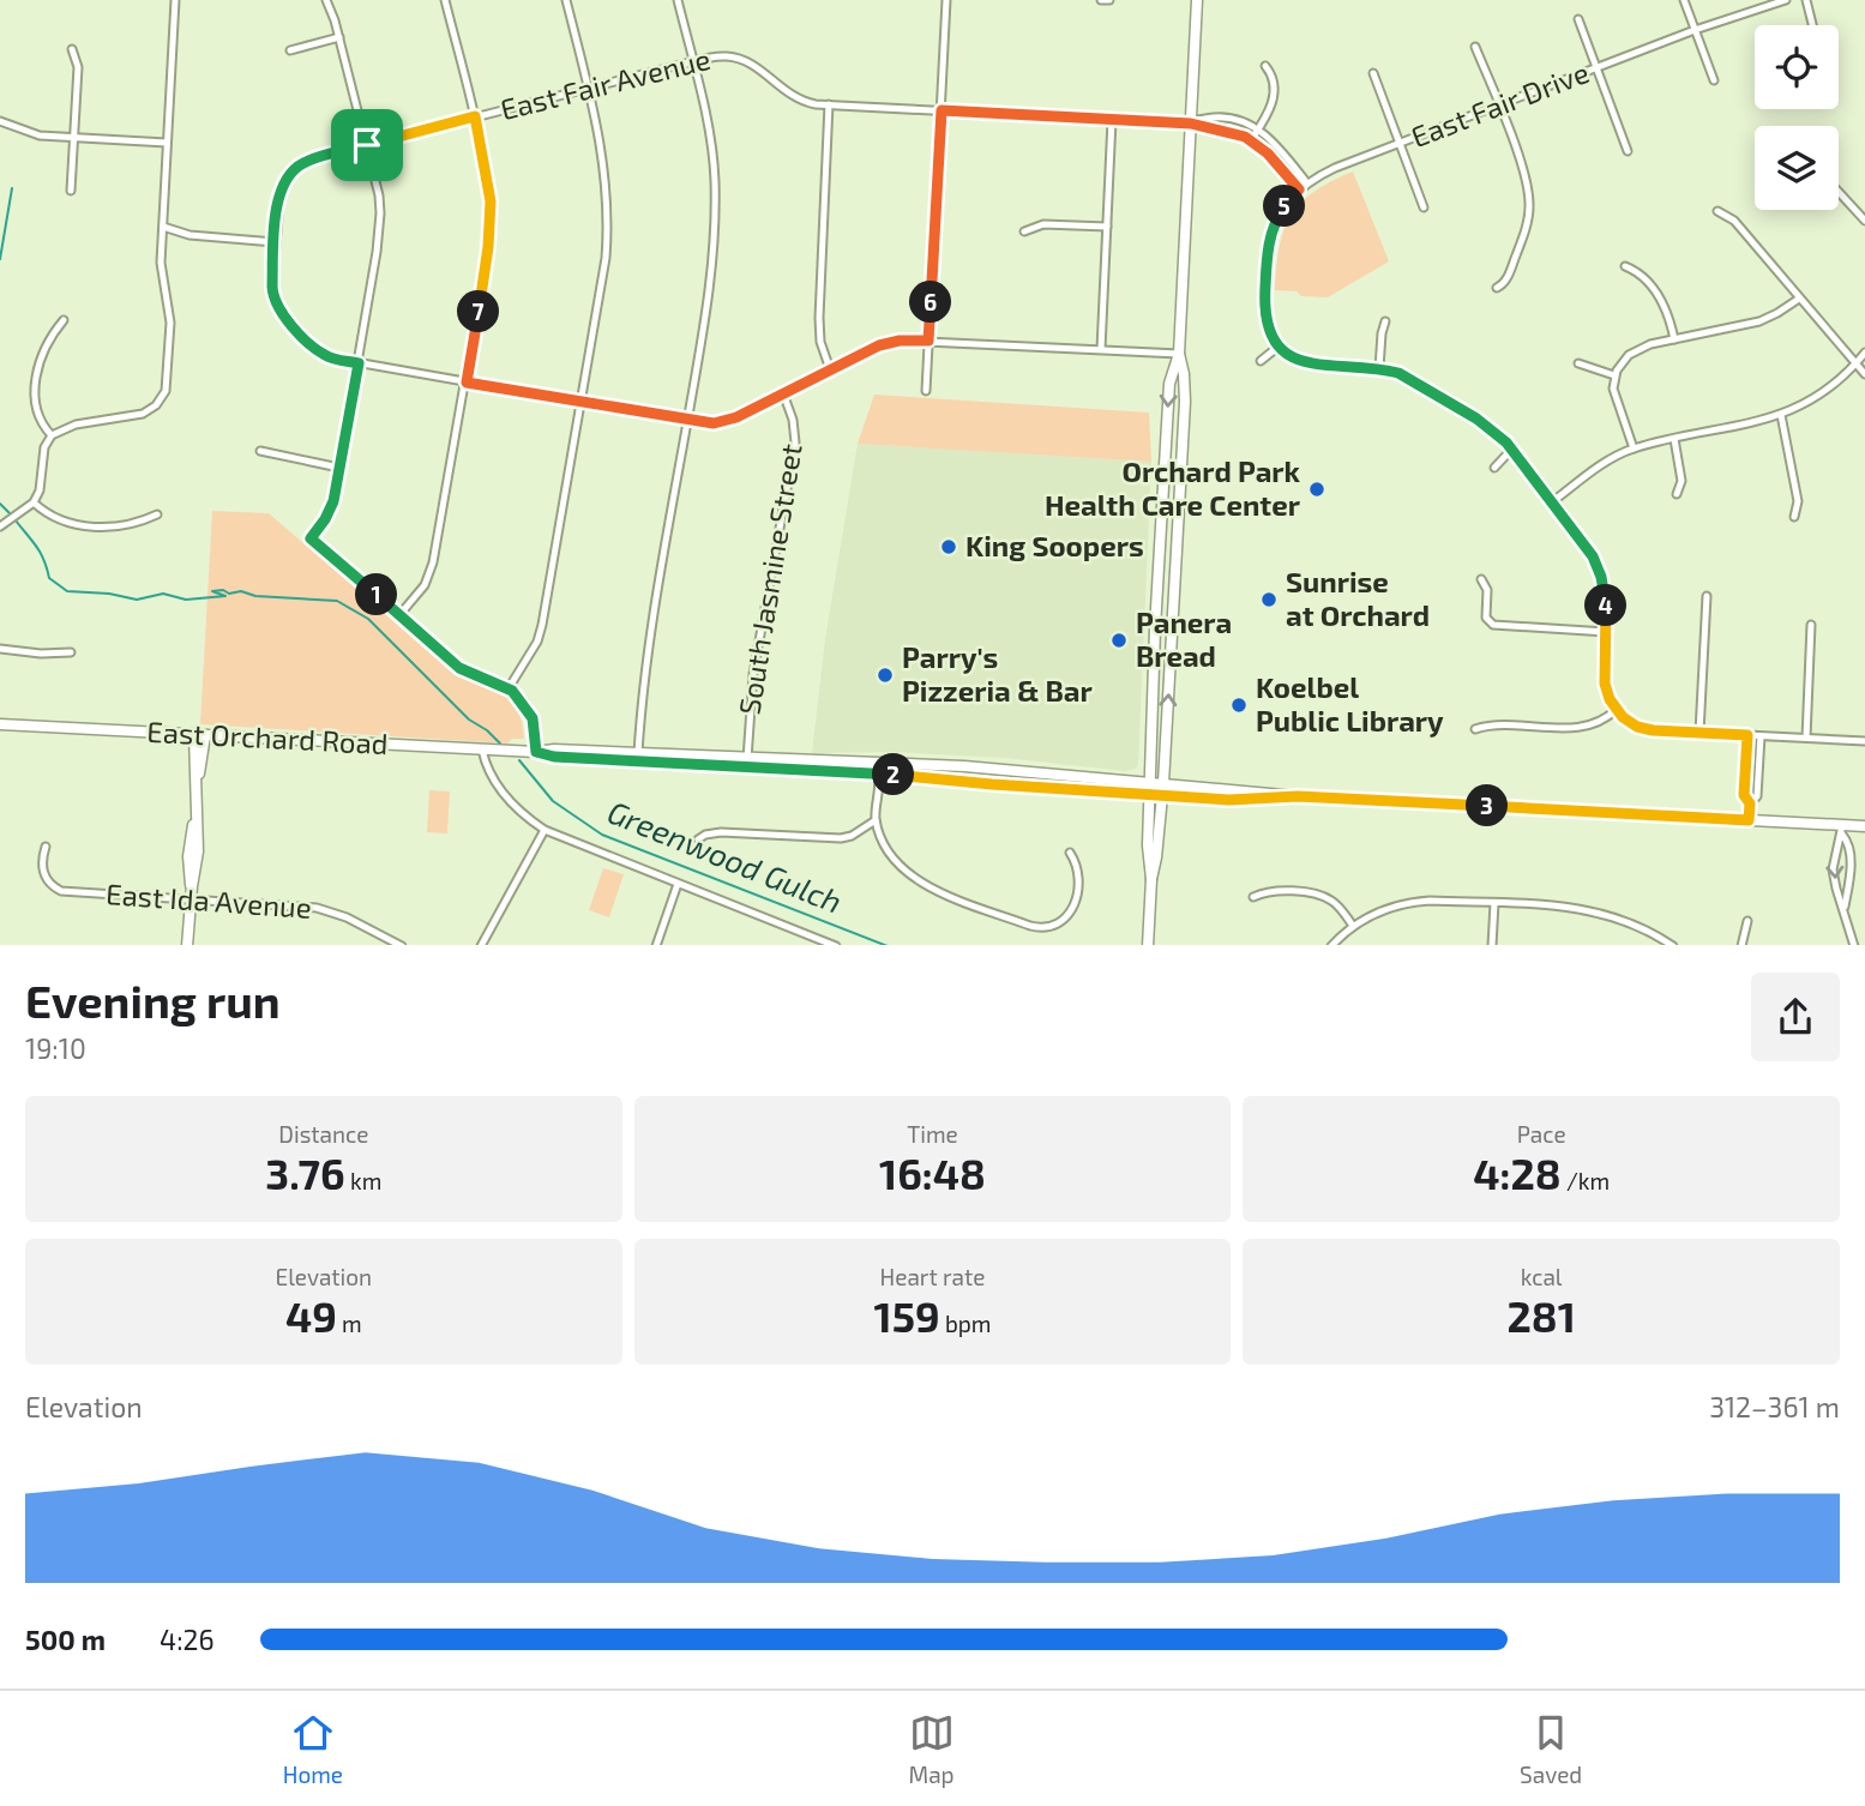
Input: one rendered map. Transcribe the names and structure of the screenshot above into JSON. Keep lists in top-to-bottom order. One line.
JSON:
{"streets":{"main road":["East Orchard Road"],"street":["East Fair Avenue","East Fair Drive","South Jasmine Street","East Ida Avenue"]},"crossings":[["East Fair Avenue","East Fair Drive"],["East Fair Avenue","South Jasmine Street"],["South Jasmine Street","East Orchard Road"]],"water":["Greenwood Gulch"],"places":["Orchard Park Health Care Center","King Soopers","Sunrise at Orchard","Panera Bread","Parry's Pizzeria & Bar","Koelbel Public Library"],"page":{"pins":["5","6","7","1","4","2","3"],"heading":["Evening run","19:10"],"stats":[["Distance","3.76 km"],["Time","16:48"],["Pace","4:28 /km"],["Elevation","49 m"],["Heart rate","159 bpm"],["kcal","281"]],"chart":["Elevation","312–361 m"],"list":[{"name":"500 m","note":"4:26"}],"tabs":["Home","Map","Saved"]}}
